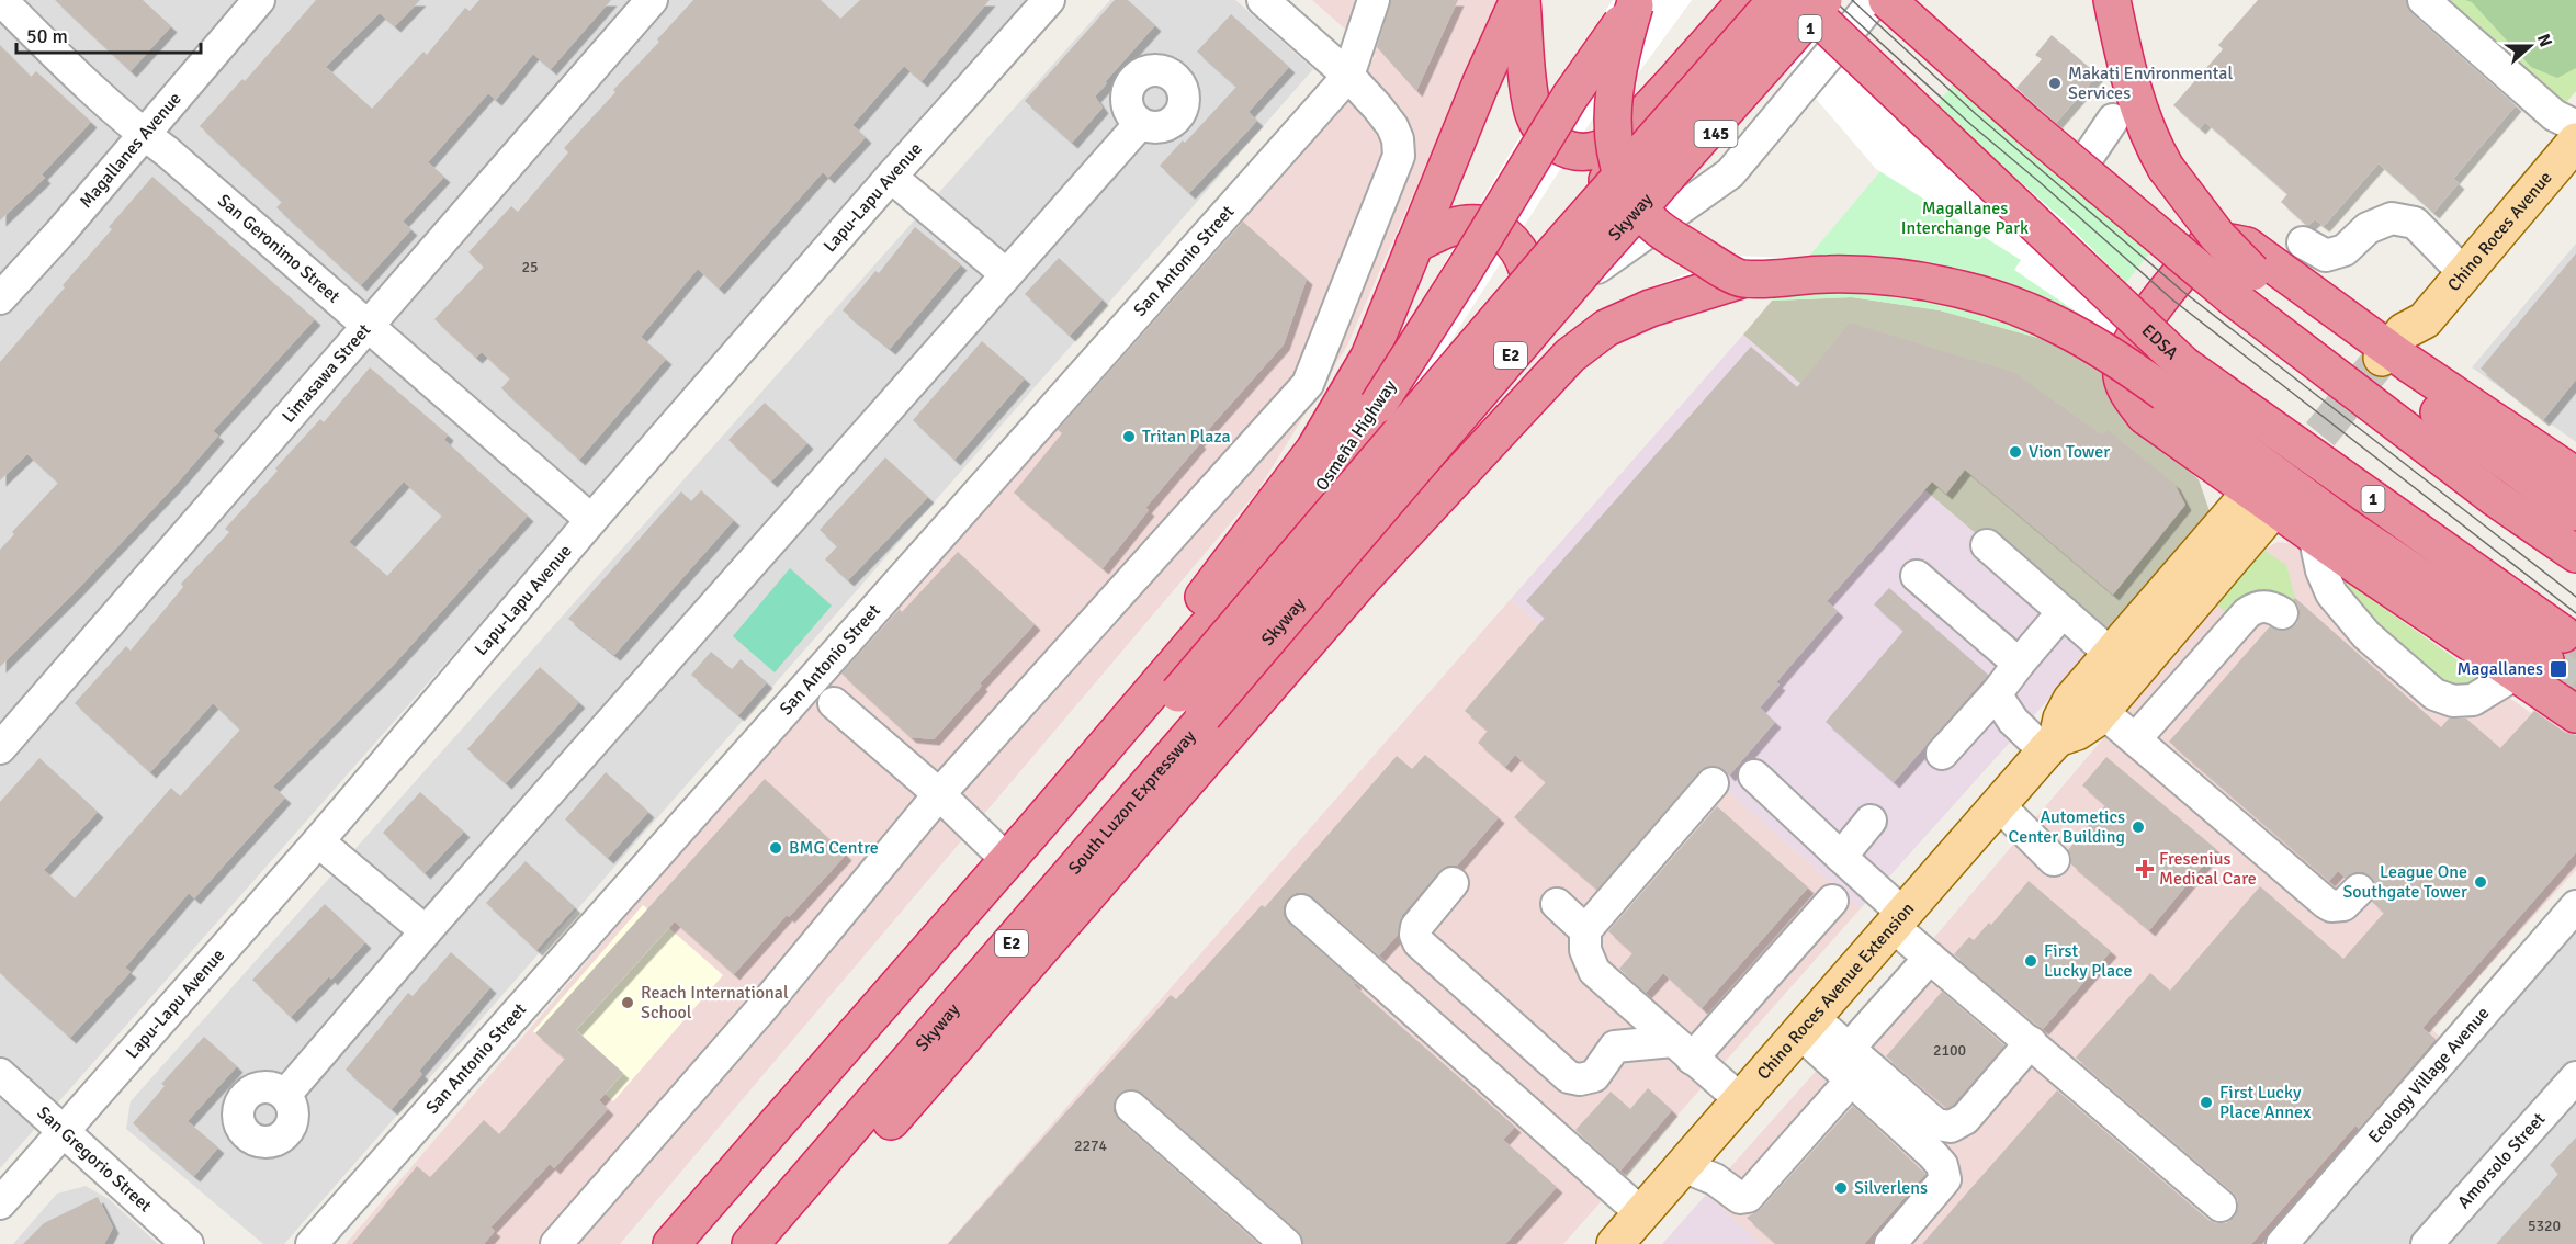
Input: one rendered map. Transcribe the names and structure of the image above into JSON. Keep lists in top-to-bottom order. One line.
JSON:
{"streets":{"highway":["1","Skyway","EDSA","E2","Osmeña Highway","South Luzon Expressway"],"main road":["145","Chino Roces Avenue","Chino Roces Avenue Extension"],"street":["Magallanes Avenue","Lapu-Lapu Avenue","San Geronimo Street","San Antonio Street","Limasawa Street","Ecology Village Avenue","San Gregorio Street","Amorsolo Street"]},"crossings":[["1","EDSA"],["145","South Luzon Expressway"],["Magallanes Avenue","San Geronimo Street"],["Lapu-Lapu Avenue","San Geronimo Street"],["Lapu-Lapu Avenue","San Gregorio Street"],["Skyway","South Luzon Expressway"],["San Geronimo Street","Limasawa Street"]],"parks":["Magallanes Interchange Park"],"places":{"other":["Makati Environmental Services","Tritan Plaza","Vion Tower","Autometics Center Building","BMG Centre","League One Southgate Tower","First Lucky Place","Reach International School","First Lucky Place Annex","Silverlens"],"transit":["Magallanes"],"health":["Fresenius Medical Care"]},"house_numbers":["25","2100","2274","5320"],"scale_bar":"50 m","north":"right"}
